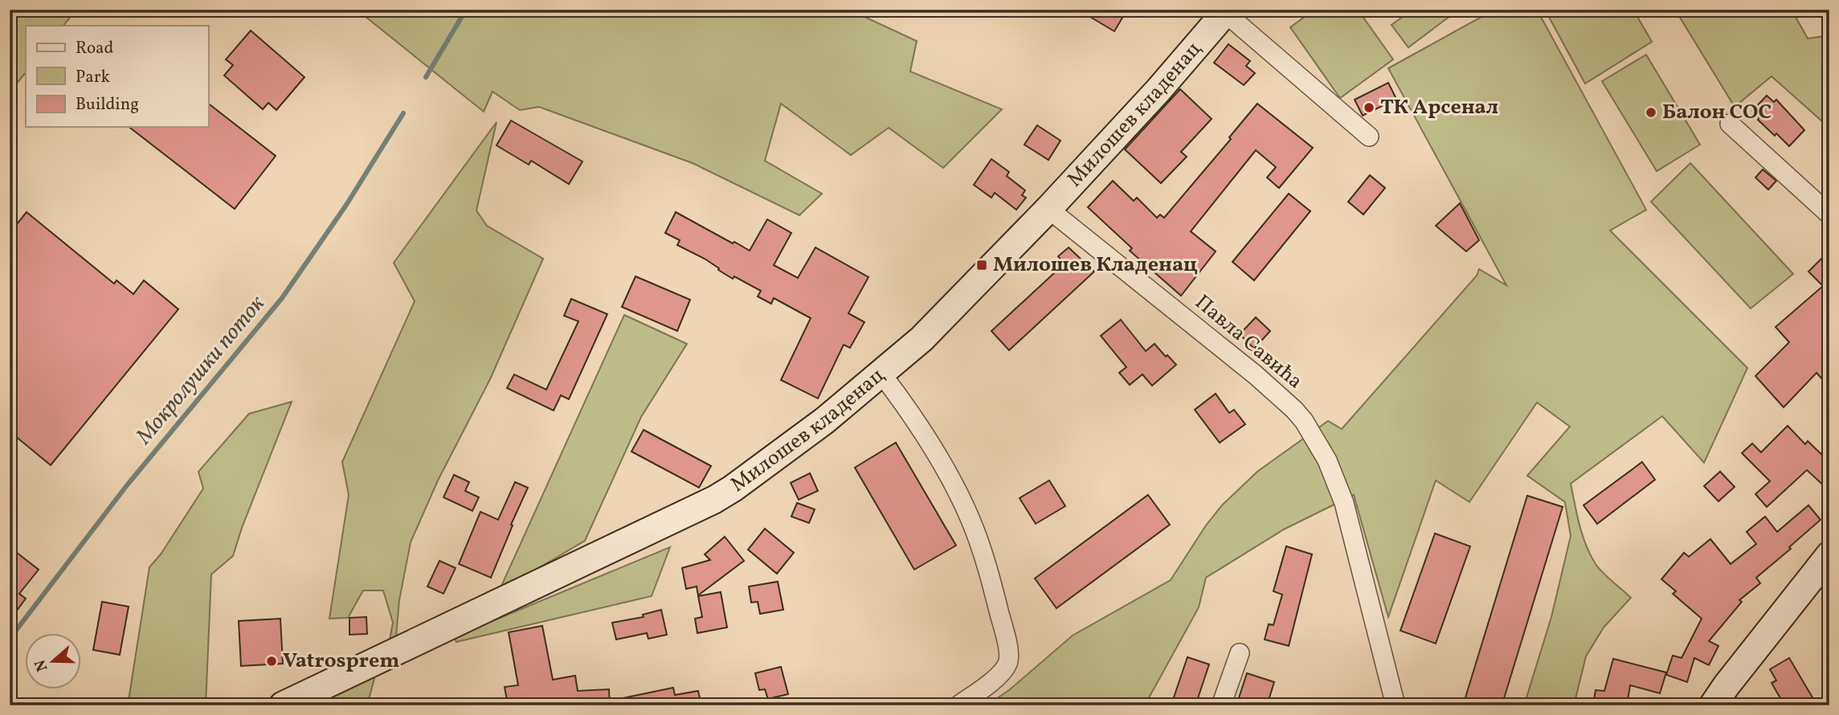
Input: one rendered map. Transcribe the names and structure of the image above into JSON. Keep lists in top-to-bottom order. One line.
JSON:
{"streets":{"street":["Милошев кладенац","Павла Савића"]},"crossings":[["Милошев кладенац","Павла Савића"]],"water":["Мокролушки поток"],"places":{"other":["ТК Арсенал","Балон СОС","Vatrosprem"],"transit":["Милошев Кладенац"]},"legend":["Road","Park","Building"],"north":"left"}
